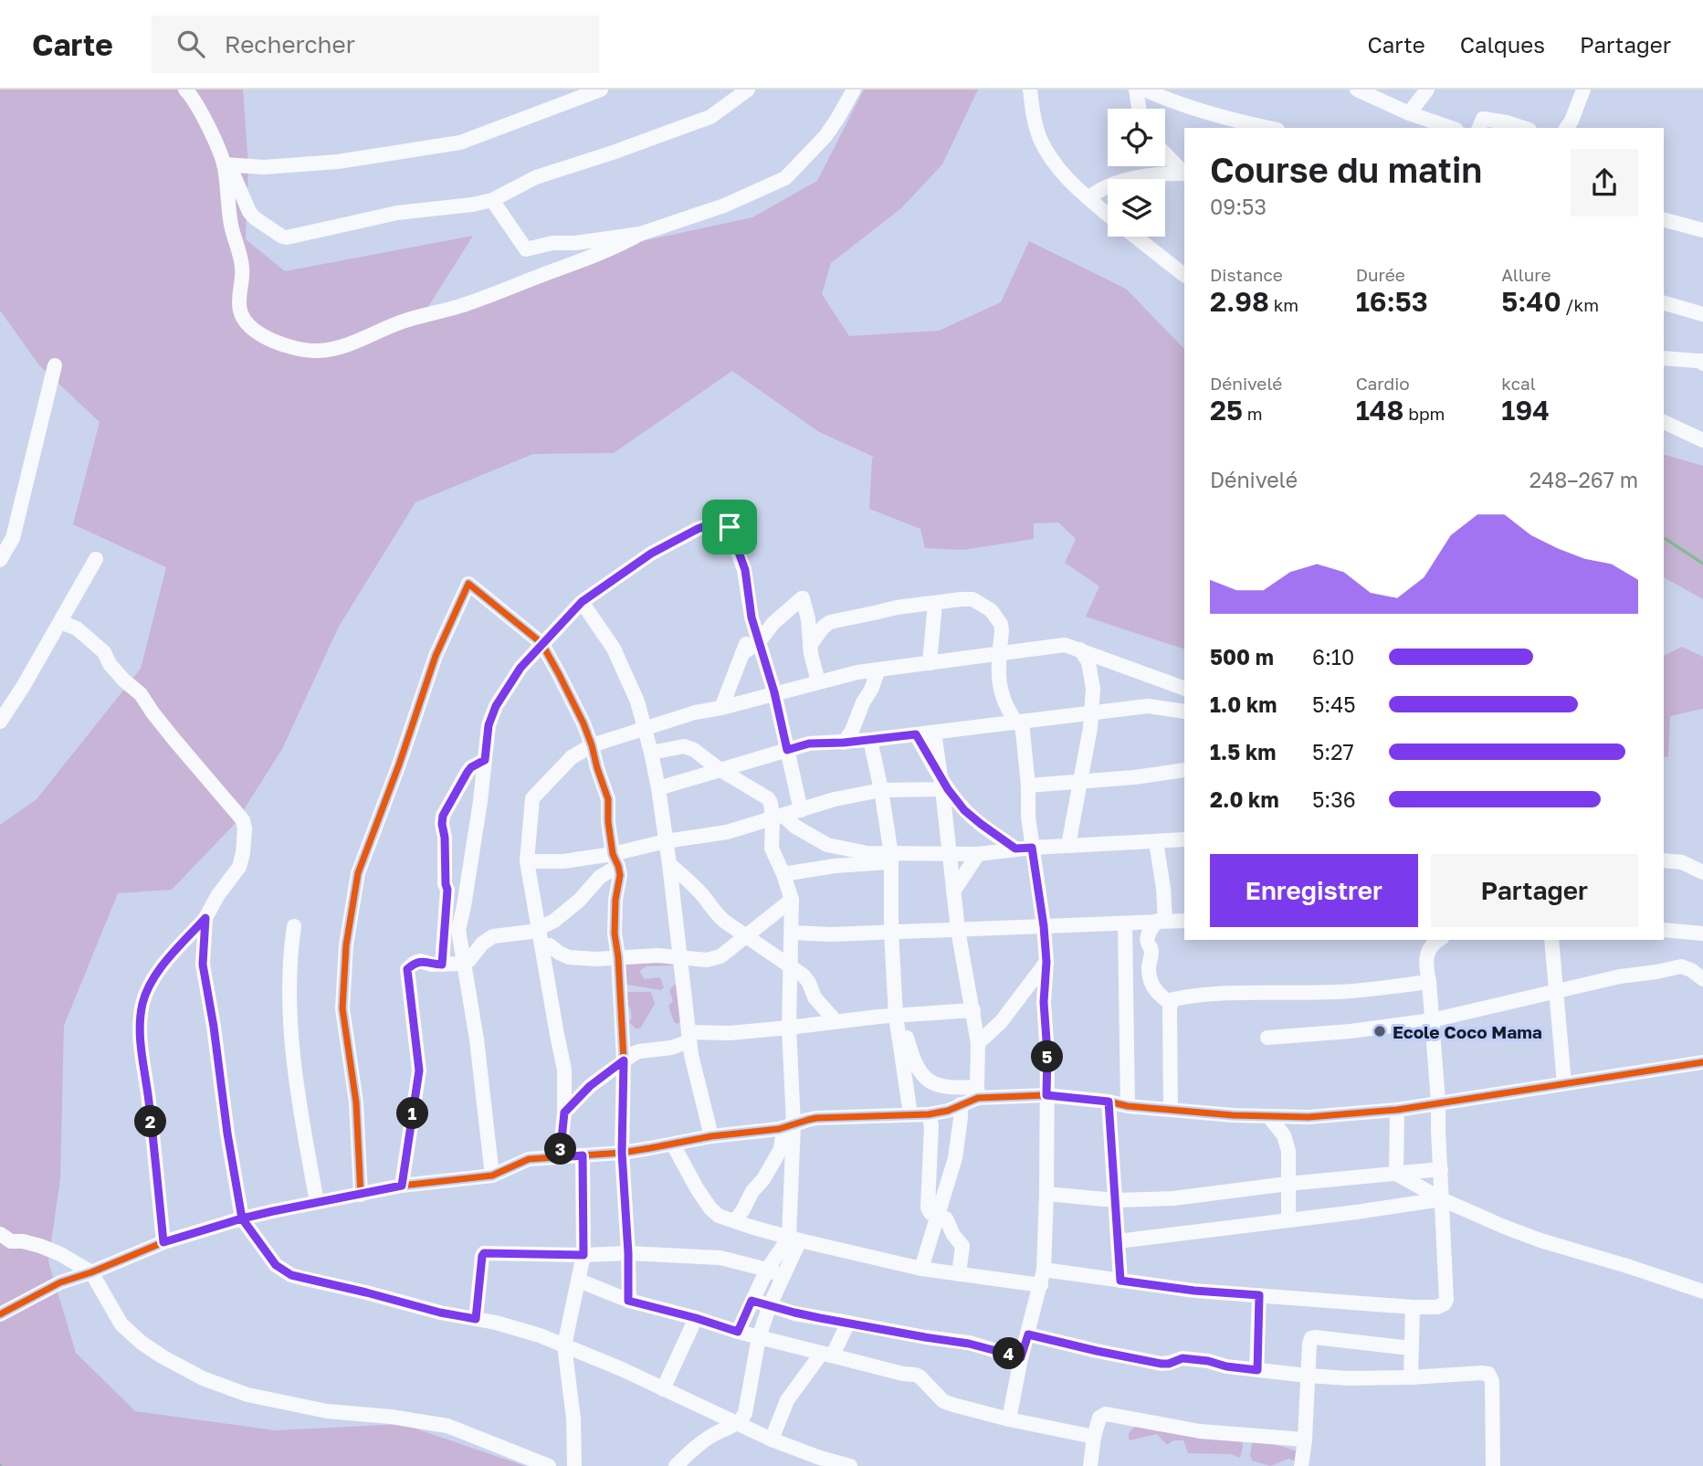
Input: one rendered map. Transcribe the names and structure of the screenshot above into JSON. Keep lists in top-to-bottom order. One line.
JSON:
{"places":["Ecole Coco Mama"],"page":{"header":"Carte","search":"Rechercher","nav":["Carte","Calques","Partager"],"heading":["Course du matin","09:53"],"stats":[["Distance","2.98 km"],["Durée","16:53"],["Allure","5:40 /km"],["Dénivelé","25 m"],["Cardio","148 bpm"],["kcal","194"]],"chart":["Dénivelé","248–267 m"],"list":[{"name":"500 m","note":"6:10"},{"name":"1.0 km","note":"5:45"},{"name":"1.5 km","note":"5:27"},{"name":"2.0 km","note":"5:36"}],"buttons":["Enregistrer","Partager"],"pins":["5","1","2","3","4"]}}
